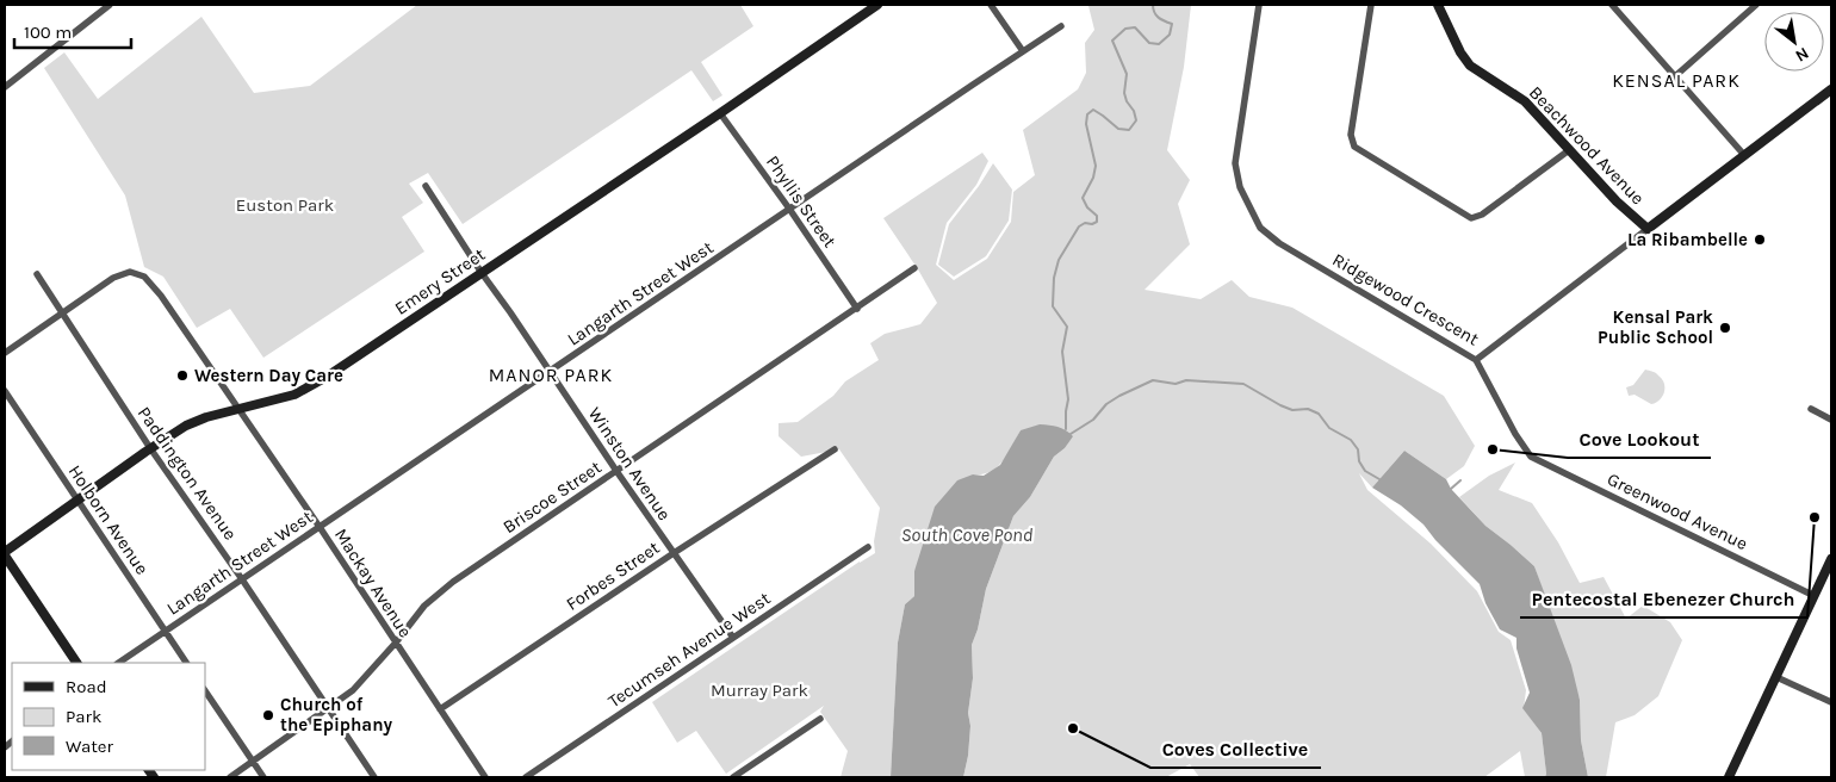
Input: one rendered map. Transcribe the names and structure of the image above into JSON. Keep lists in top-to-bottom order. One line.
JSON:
{"streets":{"street":["Beachwood Avenue","Phyllis Street","Emery Street","Langarth Street West","Ridgewood Crescent","Winston Avenue","Paddington Avenue","Briscoe Street","Greenwood Avenue","Holborn Avenue","Forbes Street","Mackay Avenue","Tecumseh Avenue West"]},"crossings":[["Beachwood Avenue","Ridgewood Crescent"],["Phyllis Street","Emery Street"],["Phyllis Street","Langarth Street West"],["Phyllis Street","Briscoe Street"],["Emery Street","Winston Avenue"],["Emery Street","Paddington Avenue"],["Emery Street","Holborn Avenue"],["Emery Street","Mackay Avenue"],["Langarth Street West","Winston Avenue"],["Langarth Street West","Paddington Avenue"],["Langarth Street West","Holborn Avenue"],["Langarth Street West","Mackay Avenue"],["Ridgewood Crescent","Greenwood Avenue"],["Winston Avenue","Briscoe Street"],["Winston Avenue","Forbes Street"],["Winston Avenue","Tecumseh Avenue West"],["Paddington Avenue","Briscoe Street"],["Paddington Avenue","Mackay Avenue"],["Briscoe Street","Mackay Avenue"],["Forbes Street","Mackay Avenue"]],"districts":["KENSAL PARK","MANOR PARK"],"water":["South Cove Pond"],"parks":["Euston Park","Murray Park"],"places":["La Ribambelle","Kensal Park Public School","Western Day Care","Cove Lookout","Pentecostal Ebenezer Church","Church of the Epiphany","Coves Collective"],"legend":["Road","Park","Water"],"scale_bar":"100 m","north":"bottom right"}
